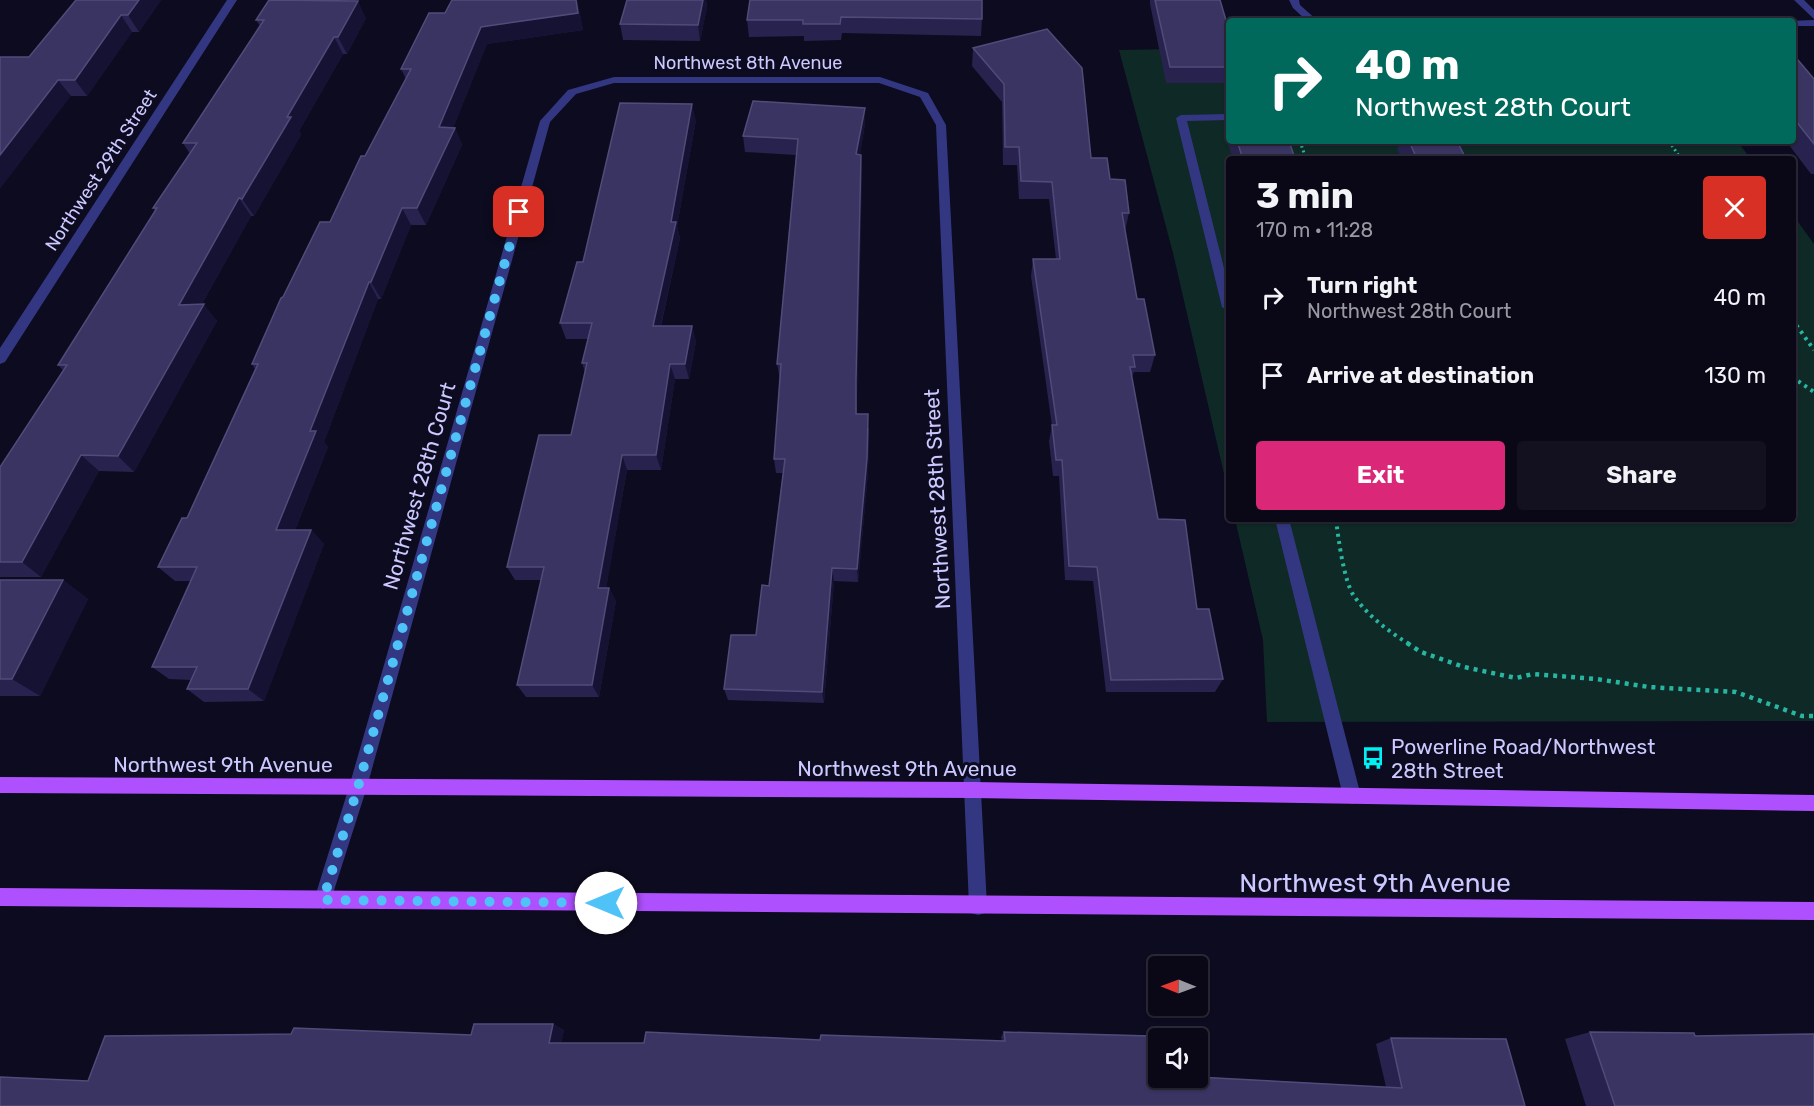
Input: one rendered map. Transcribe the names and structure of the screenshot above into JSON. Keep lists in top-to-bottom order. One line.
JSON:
{"streets":{"main road":["Northwest 9th Avenue"],"street":["Northwest 8th Avenue","Northwest 29th Street","Northwest 28th Court","Northwest 28th Street"]},"crossings":[["Northwest 8th Avenue","Northwest 28th Court"],["Northwest 8th Avenue","Northwest 28th Street"],["Northwest 28th Court","Northwest 9th Avenue"],["Northwest 28th Street","Northwest 9th Avenue"]],"places":{"bus stop":["Powerline Road/Northwest 28th Street"]},"north":"left","page":{"turn":["40 m","Northwest 28th Court"],"heading":["3 min","170 m · 11:28"],"list":[{"name":"Turn right","note":"Northwest 28th Court","value":"40 m"},{"name":"Arrive at destination","value":"130 m"}],"buttons":["Exit","Share"]}}
